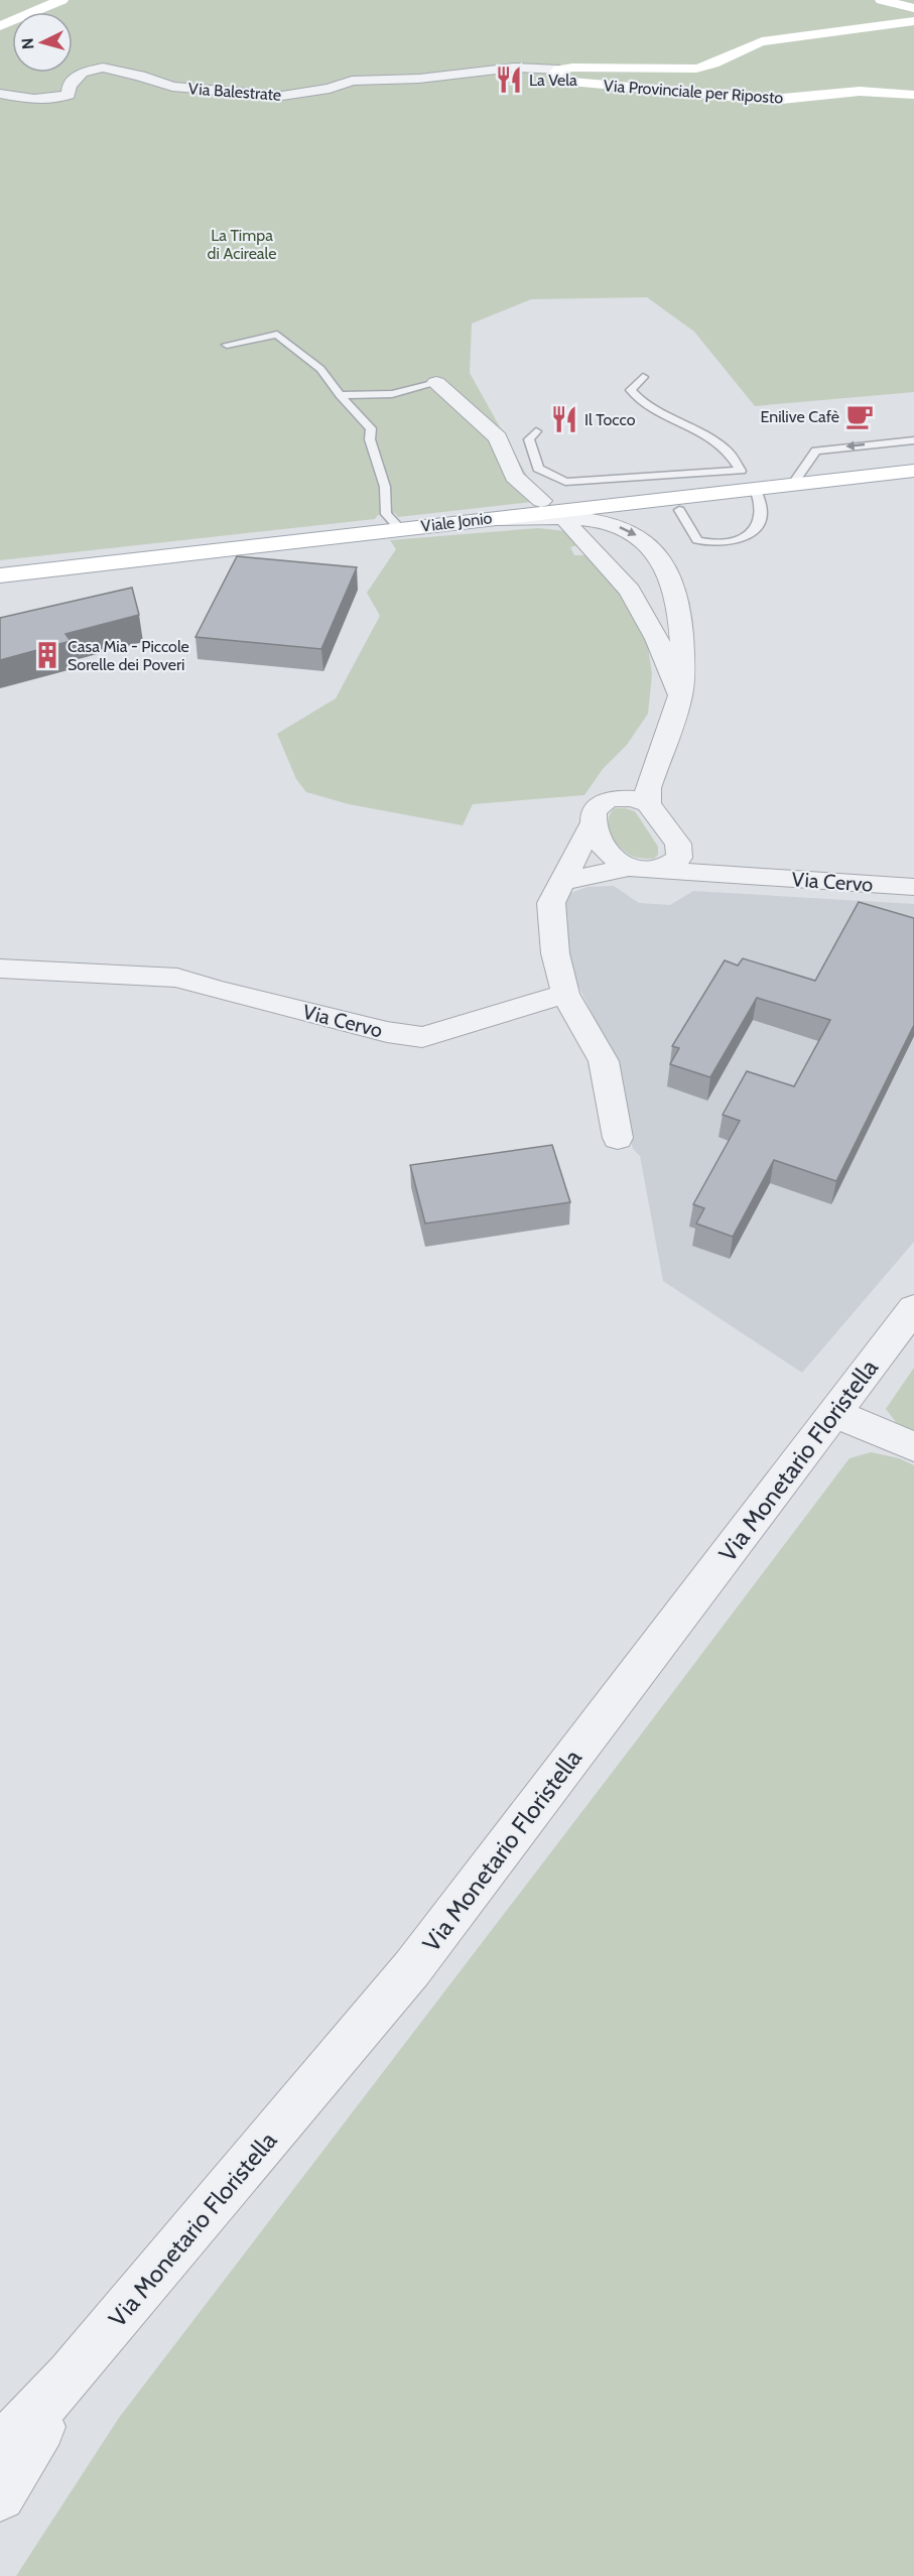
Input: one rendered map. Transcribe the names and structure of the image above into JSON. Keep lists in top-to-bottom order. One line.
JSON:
{"streets":{"street":["Via Balestrate","Via Provinciale per Riposto","Viale Jonio","Via Cervo","Via Monetario Floristella"]},"crossings":[["Via Balestrate","Via Provinciale per Riposto"]],"parks":["La Timpa di Acireale"],"places":{"restaurant":["La Vela","Il Tocco"],"cafe":["Enilive Cafè"],"building":["Casa Mia - Piccole Sorelle dei Poveri"]},"north":"left"}
